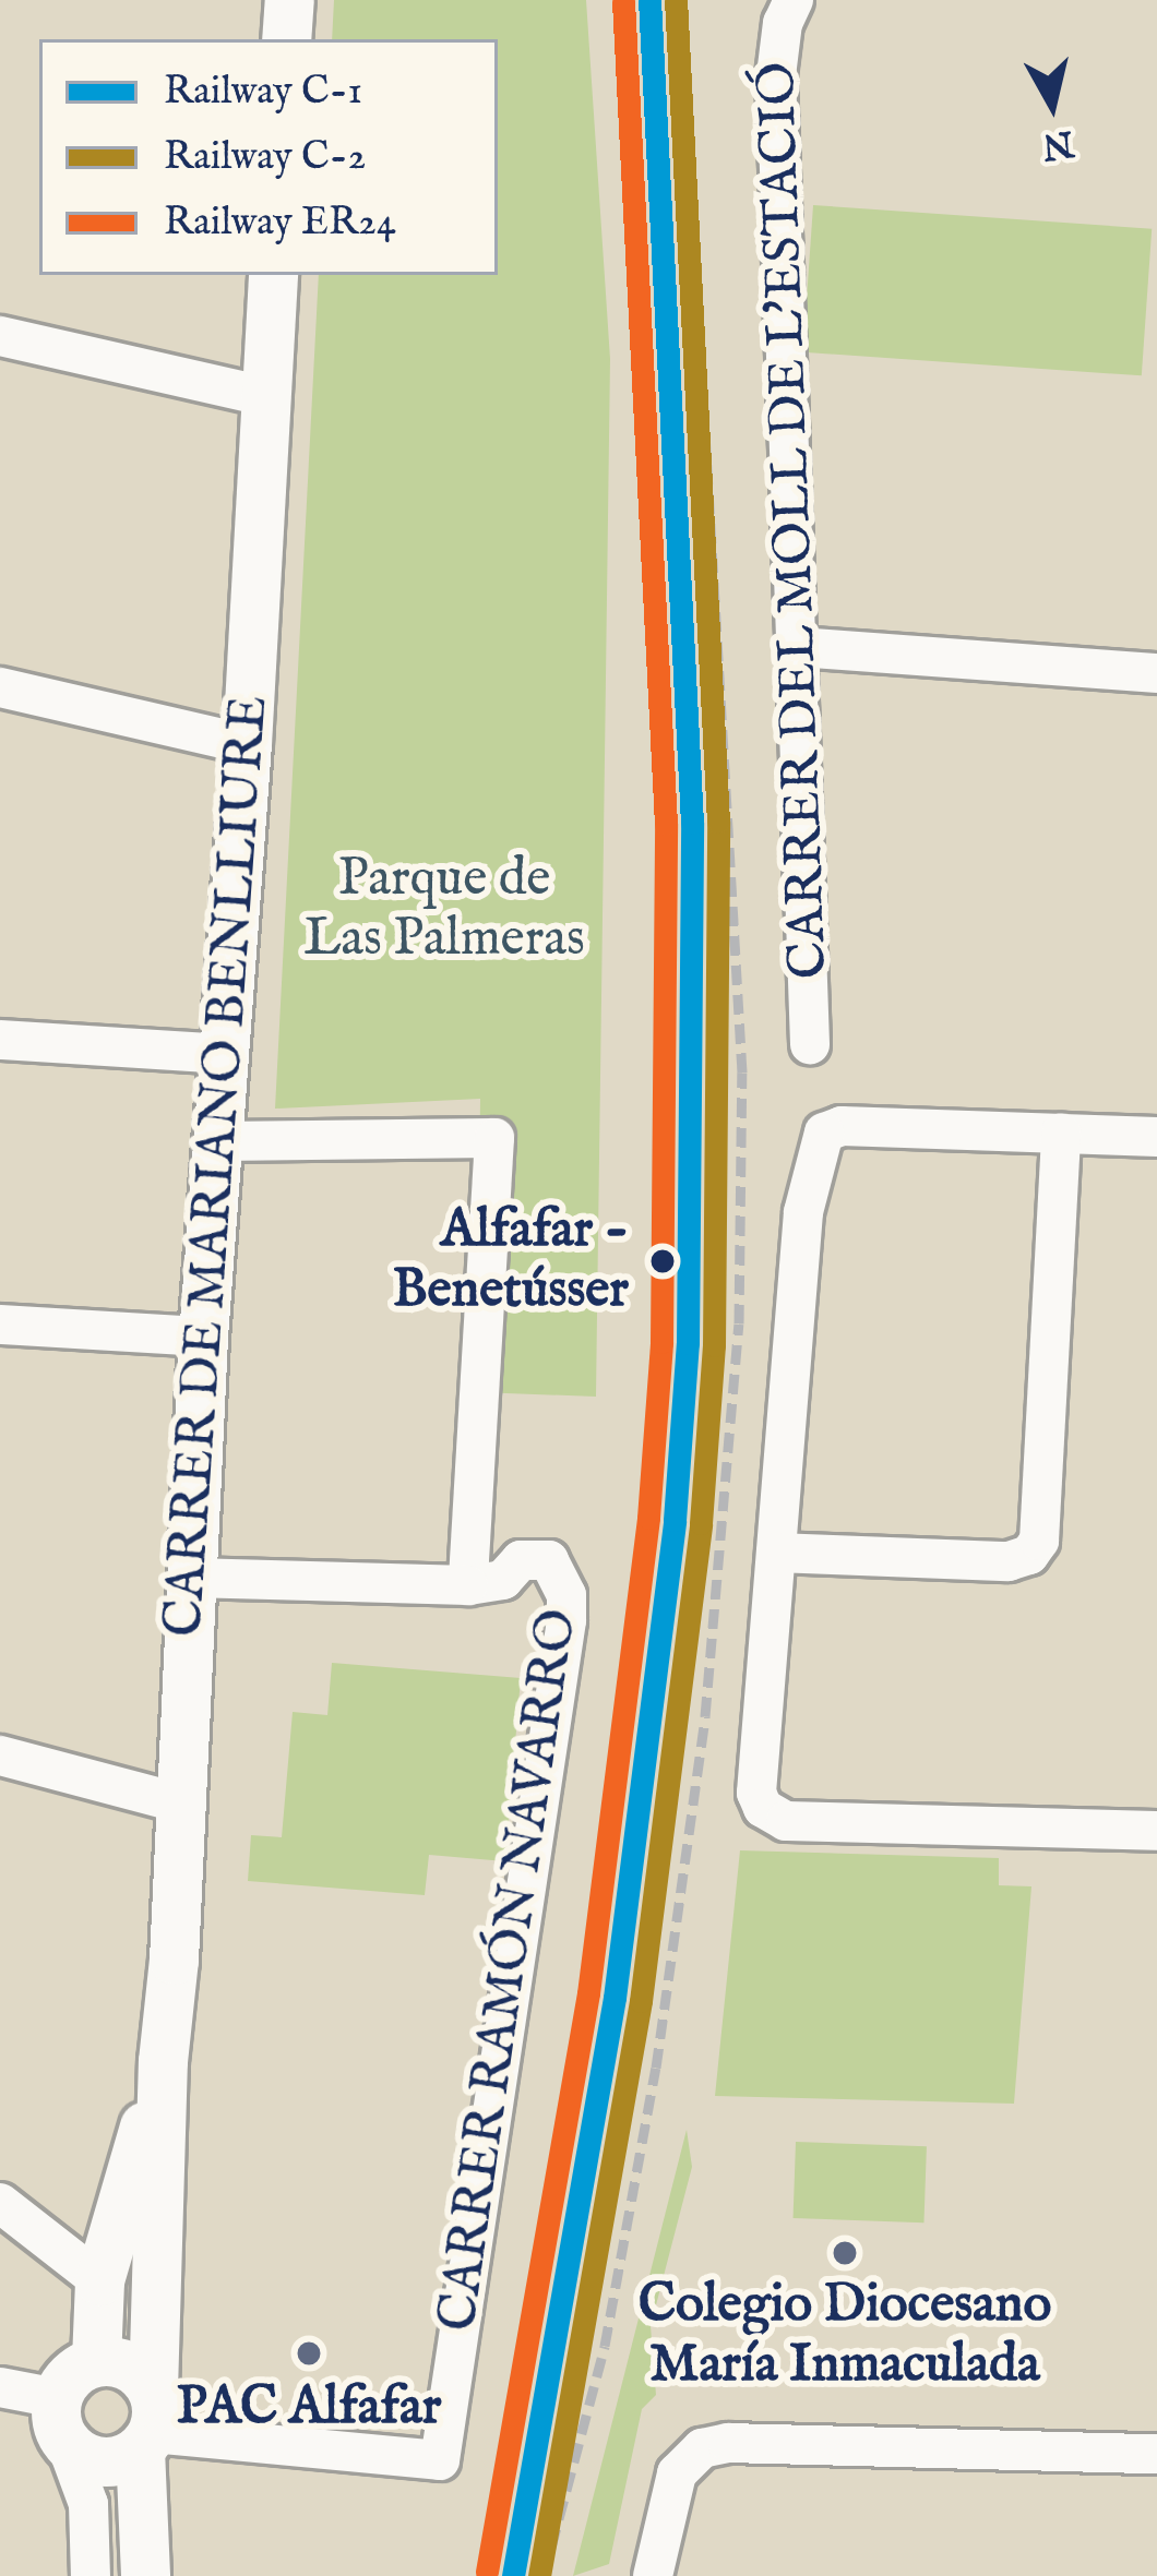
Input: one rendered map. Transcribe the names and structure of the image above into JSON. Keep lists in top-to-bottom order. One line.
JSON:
{"streets":{"street":["CARRER DEL MOLL DE L'ESTACIÓ","CARRER DE MARIANO BENLLIURE","CARRER RAMÓN NAVARRO"]},"crossings":[["CARRER DE MARIANO BENLLIURE","CARRER RAMÓN NAVARRO"]],"parks":["Parque de Las Palmeras"],"places":["Alfafar - Benetússer","Colegio Diocesano María Inmaculada","PAC Alfafar"],"lines":["rail line C-1","rail line C-2","rail line ER24"],"legend":["Railway C-1","Railway C-2","Railway ER24"],"north":"bottom"}
